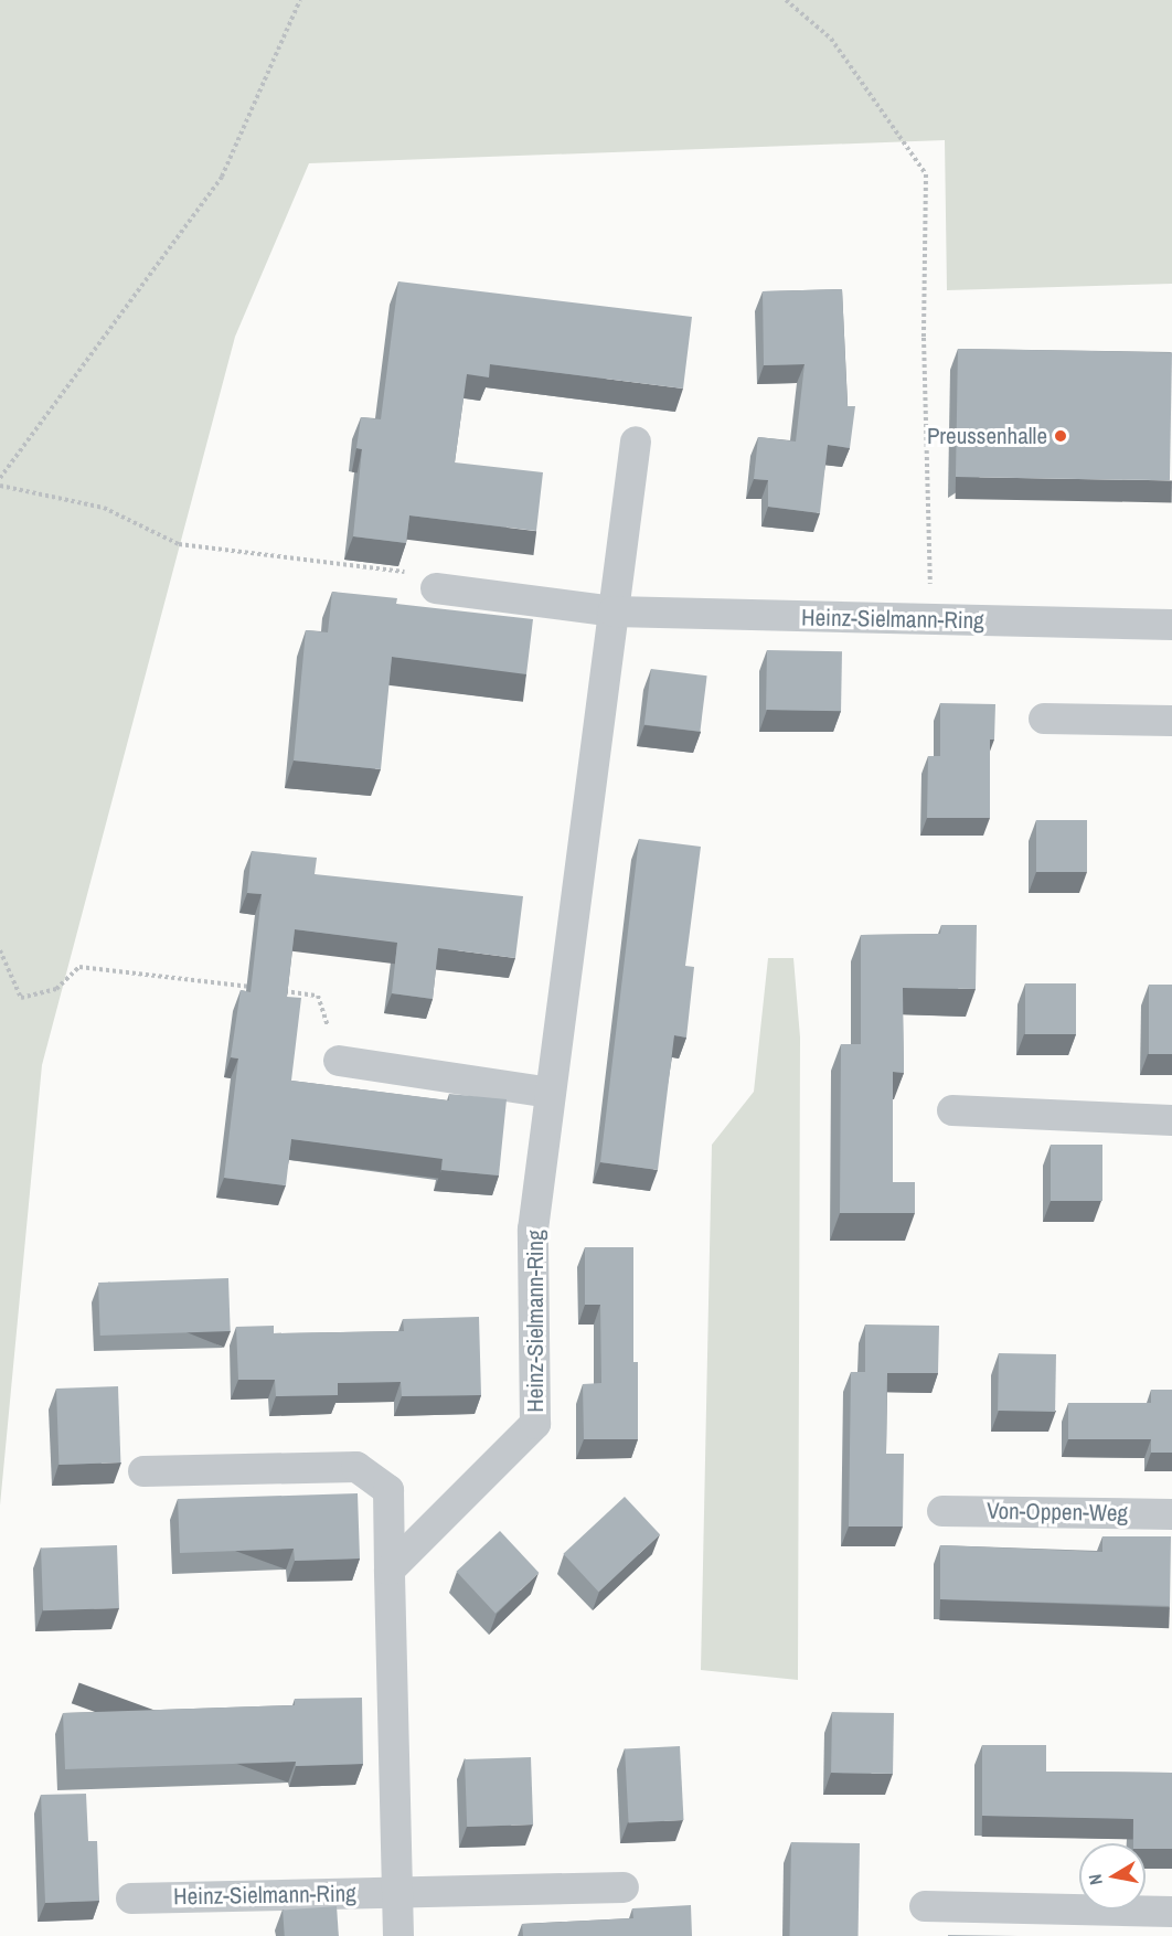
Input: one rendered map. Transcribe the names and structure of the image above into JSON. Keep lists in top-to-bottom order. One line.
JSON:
{"streets":{"street":["Heinz-Sielmann-Ring","Von-Oppen-Weg"]},"places":["Preussenhalle"],"north":"left"}
